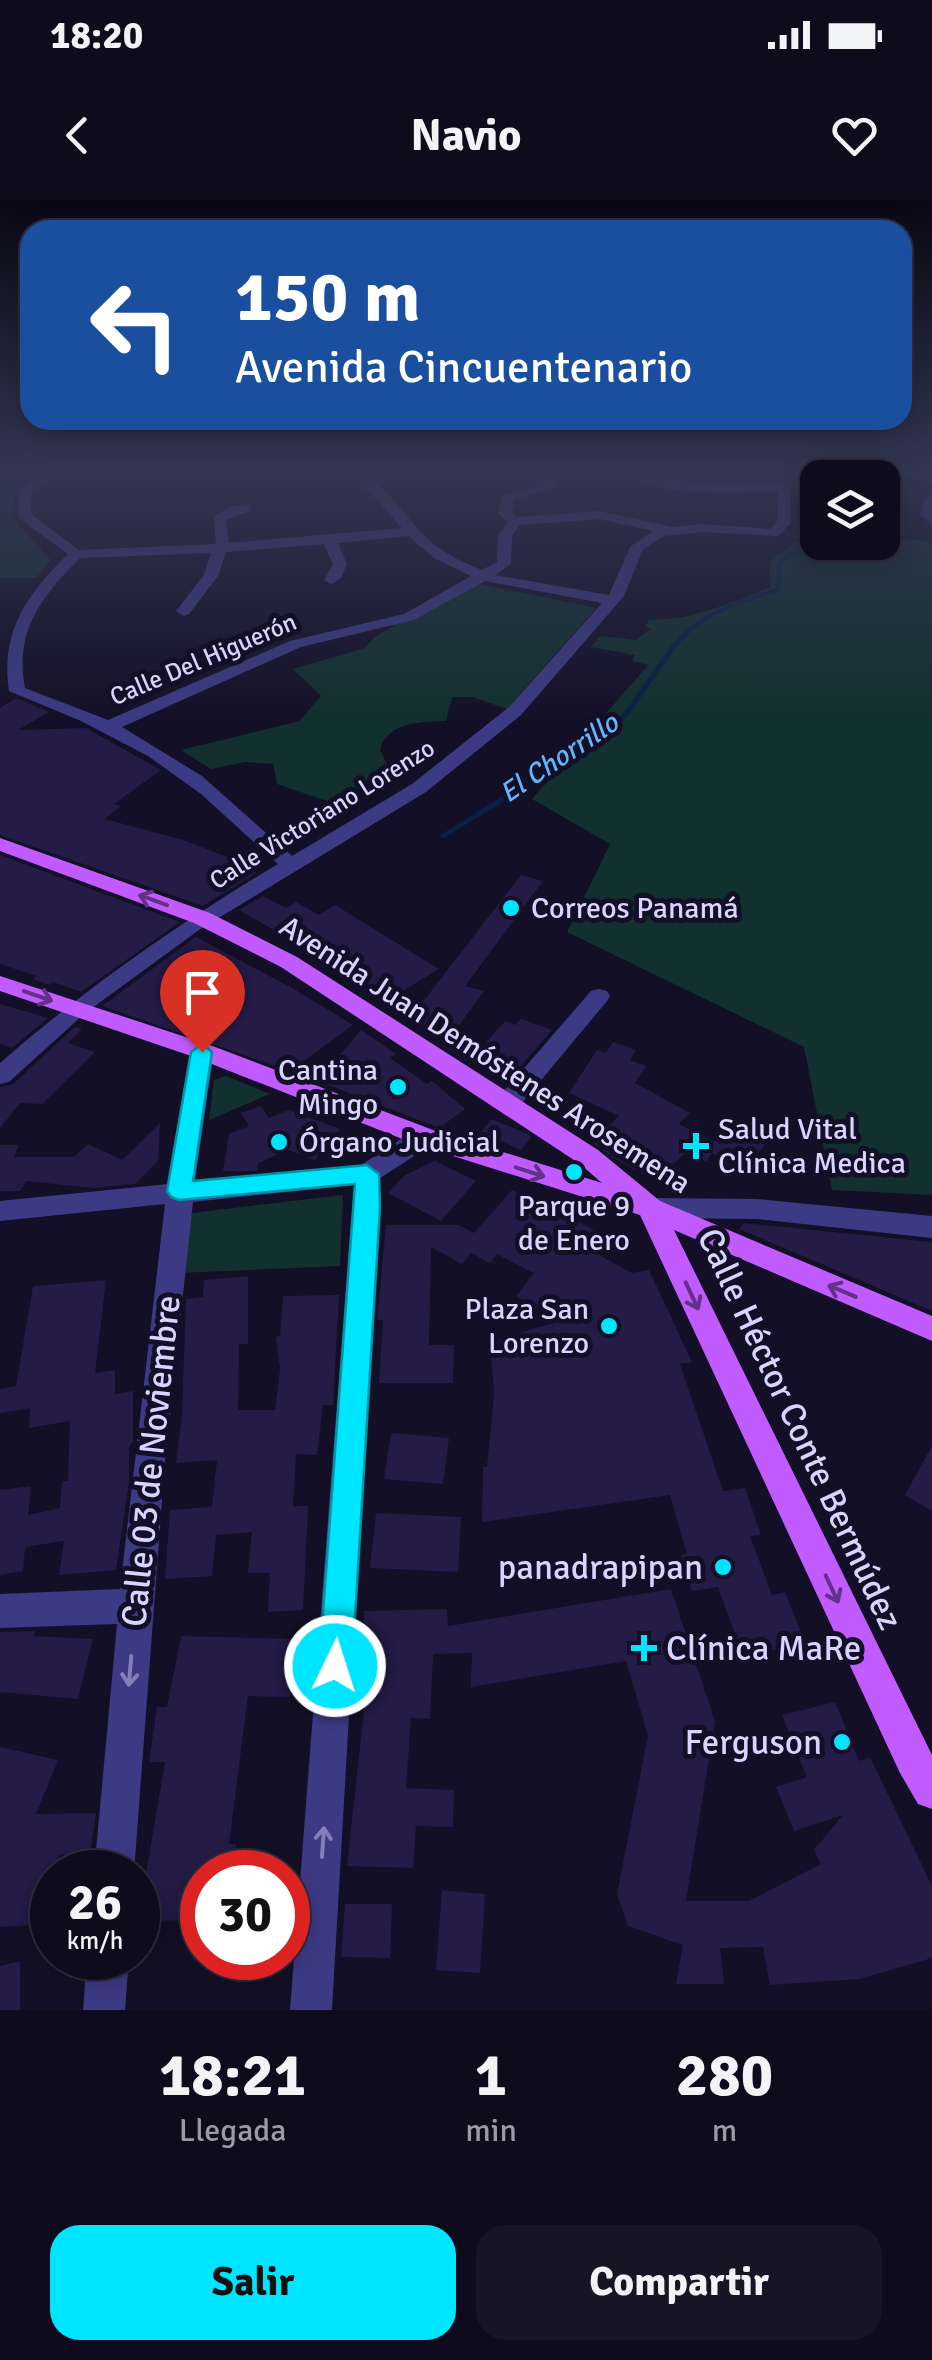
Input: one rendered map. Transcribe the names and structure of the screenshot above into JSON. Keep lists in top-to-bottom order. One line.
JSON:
{"streets":{"main road":["Avenida Juan Demóstenes Arosemena","Calle Héctor Conte Bermúdez"],"street":["Calle Del Higuerón","Calle Victoriano Lorenzo","Calle 03 de Noviembre"]},"crossings":[["Calle Victoriano Lorenzo","Avenida Juan Demóstenes Arosemena"],["Avenida Juan Demóstenes Arosemena","Calle Héctor Conte Bermúdez"]],"one_way":["Calle Héctor Conte Bermúdez"],"water":["El Chorrillo"],"places":{"other":["Correos Panamá","Cantina Mingo","Órgano Judicial","Parque 9 de Enero","Plaza San Lorenzo","panadrapipan","Ferguson"],"health":["Salud Vital Clínica Medica","Clínica MaRe"]},"page":{"status":"18:20","header":"Navio","turn":["150 m","Avenida Cincuentenario"],"speed":"26 km/h","limit":"30","eta":["18:21","Llegada","1","min","280","m"],"buttons":["Salir","Compartir"]}}
